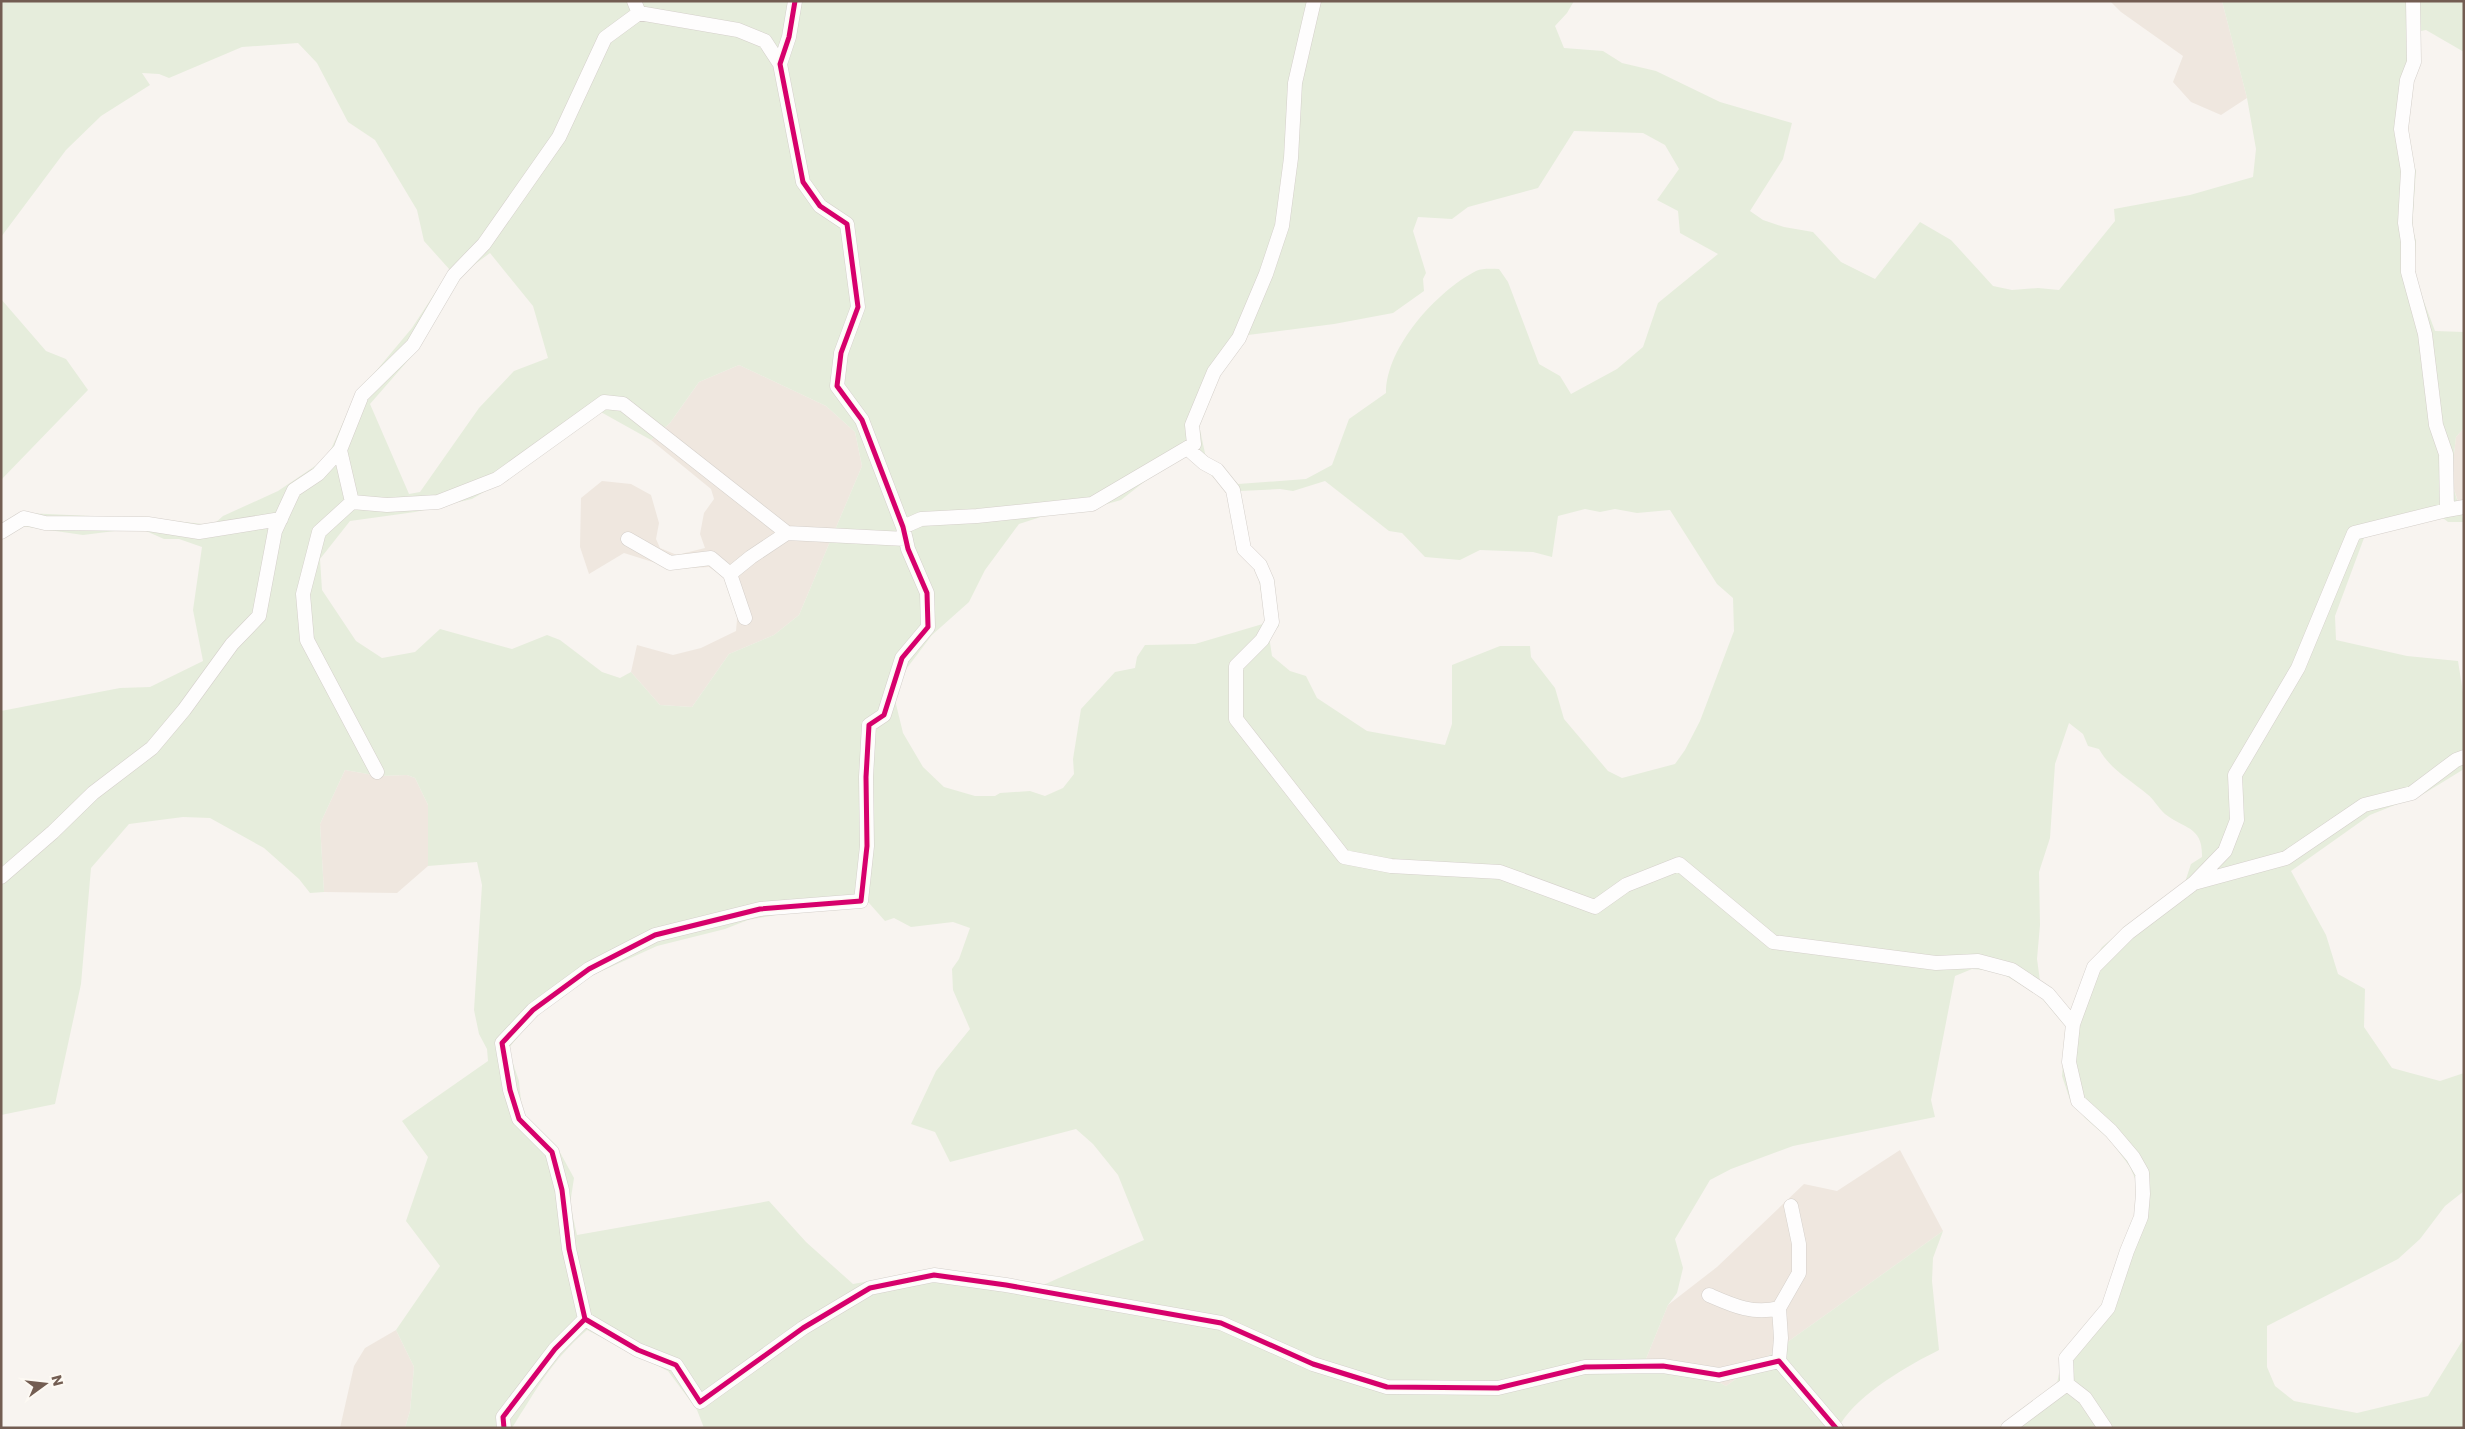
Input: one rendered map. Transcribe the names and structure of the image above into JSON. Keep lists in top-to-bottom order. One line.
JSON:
{"north":"right"}
